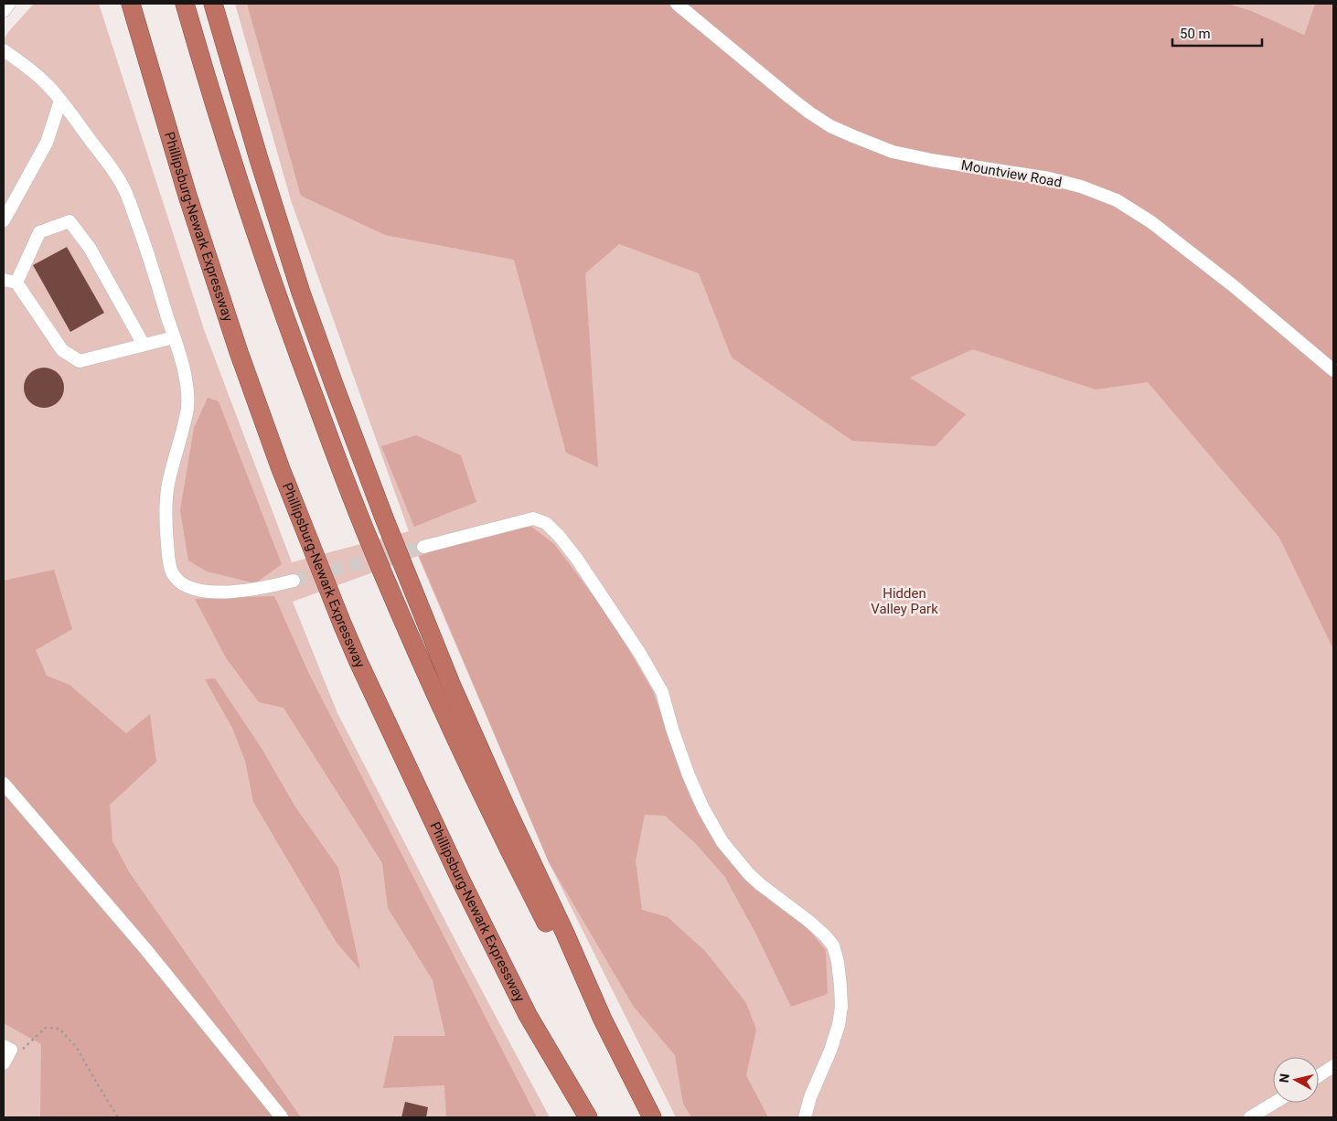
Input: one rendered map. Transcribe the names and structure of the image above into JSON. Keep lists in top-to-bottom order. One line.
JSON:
{"streets":{"highway":["Phillipsburg-Newark Expressway"],"street":["Mountview Road"]},"parks":["Hidden Valley Park"],"scale_bar":"50 m","north":"left"}
